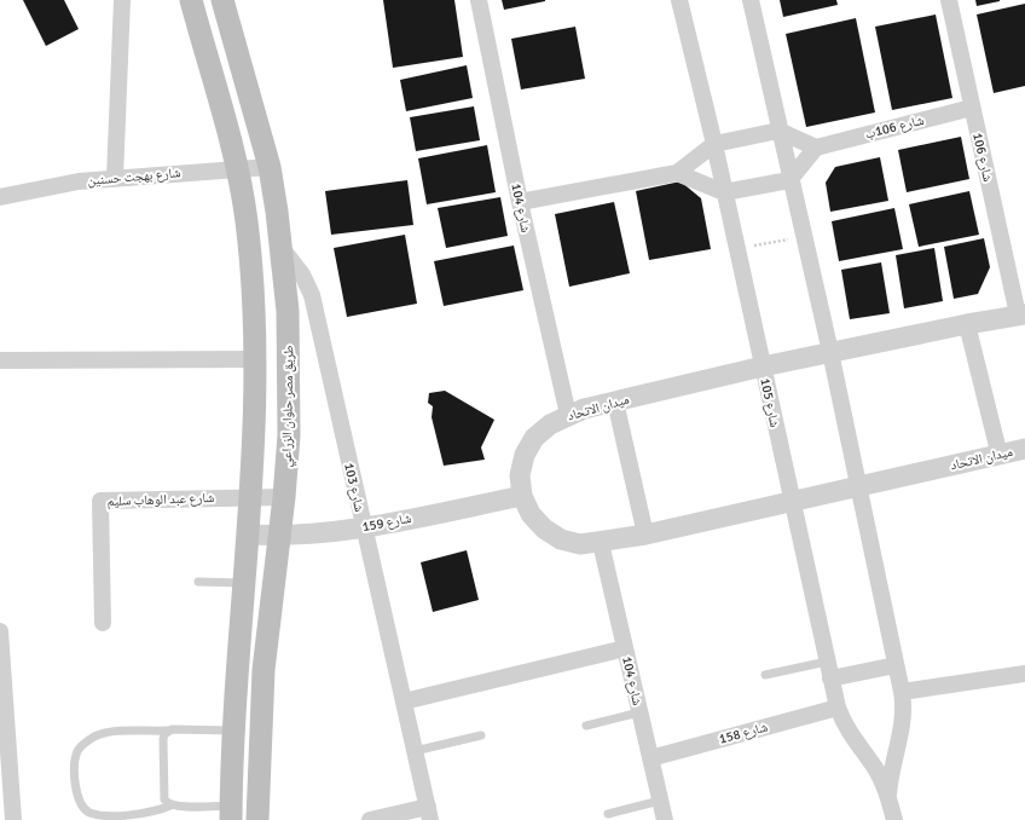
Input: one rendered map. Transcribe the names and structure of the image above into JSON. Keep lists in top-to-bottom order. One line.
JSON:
{"streets":{"main road":["طريق مصر حلوان الزراعي"],"street":["شارع 106ب","شارع 106","شارع بهجت حسنين","شارع 104","شارع 105","ميدان الاتحاد","شارع 103","شارع عبد الوهاب سليم","شارع 159","شارع 158"]},"crossings":[["شارع 106ب","شارع 106"],["شارع 106","ميدان الاتحاد"],["شارع بهجت حسنين","طريق مصر حلوان الزراعي"],["شارع 104","ميدان الاتحاد"],["شارع 104","شارع 158"],["شارع 105","ميدان الاتحاد"],["شارع 105","شارع 158"],["طريق مصر حلوان الزراعي","شارع 103"],["طريق مصر حلوان الزراعي","شارع عبد الوهاب سليم"],["طريق مصر حلوان الزراعي","شارع 159"],["ميدان الاتحاد","شارع 159"],["شارع 103","شارع 159"]]}
